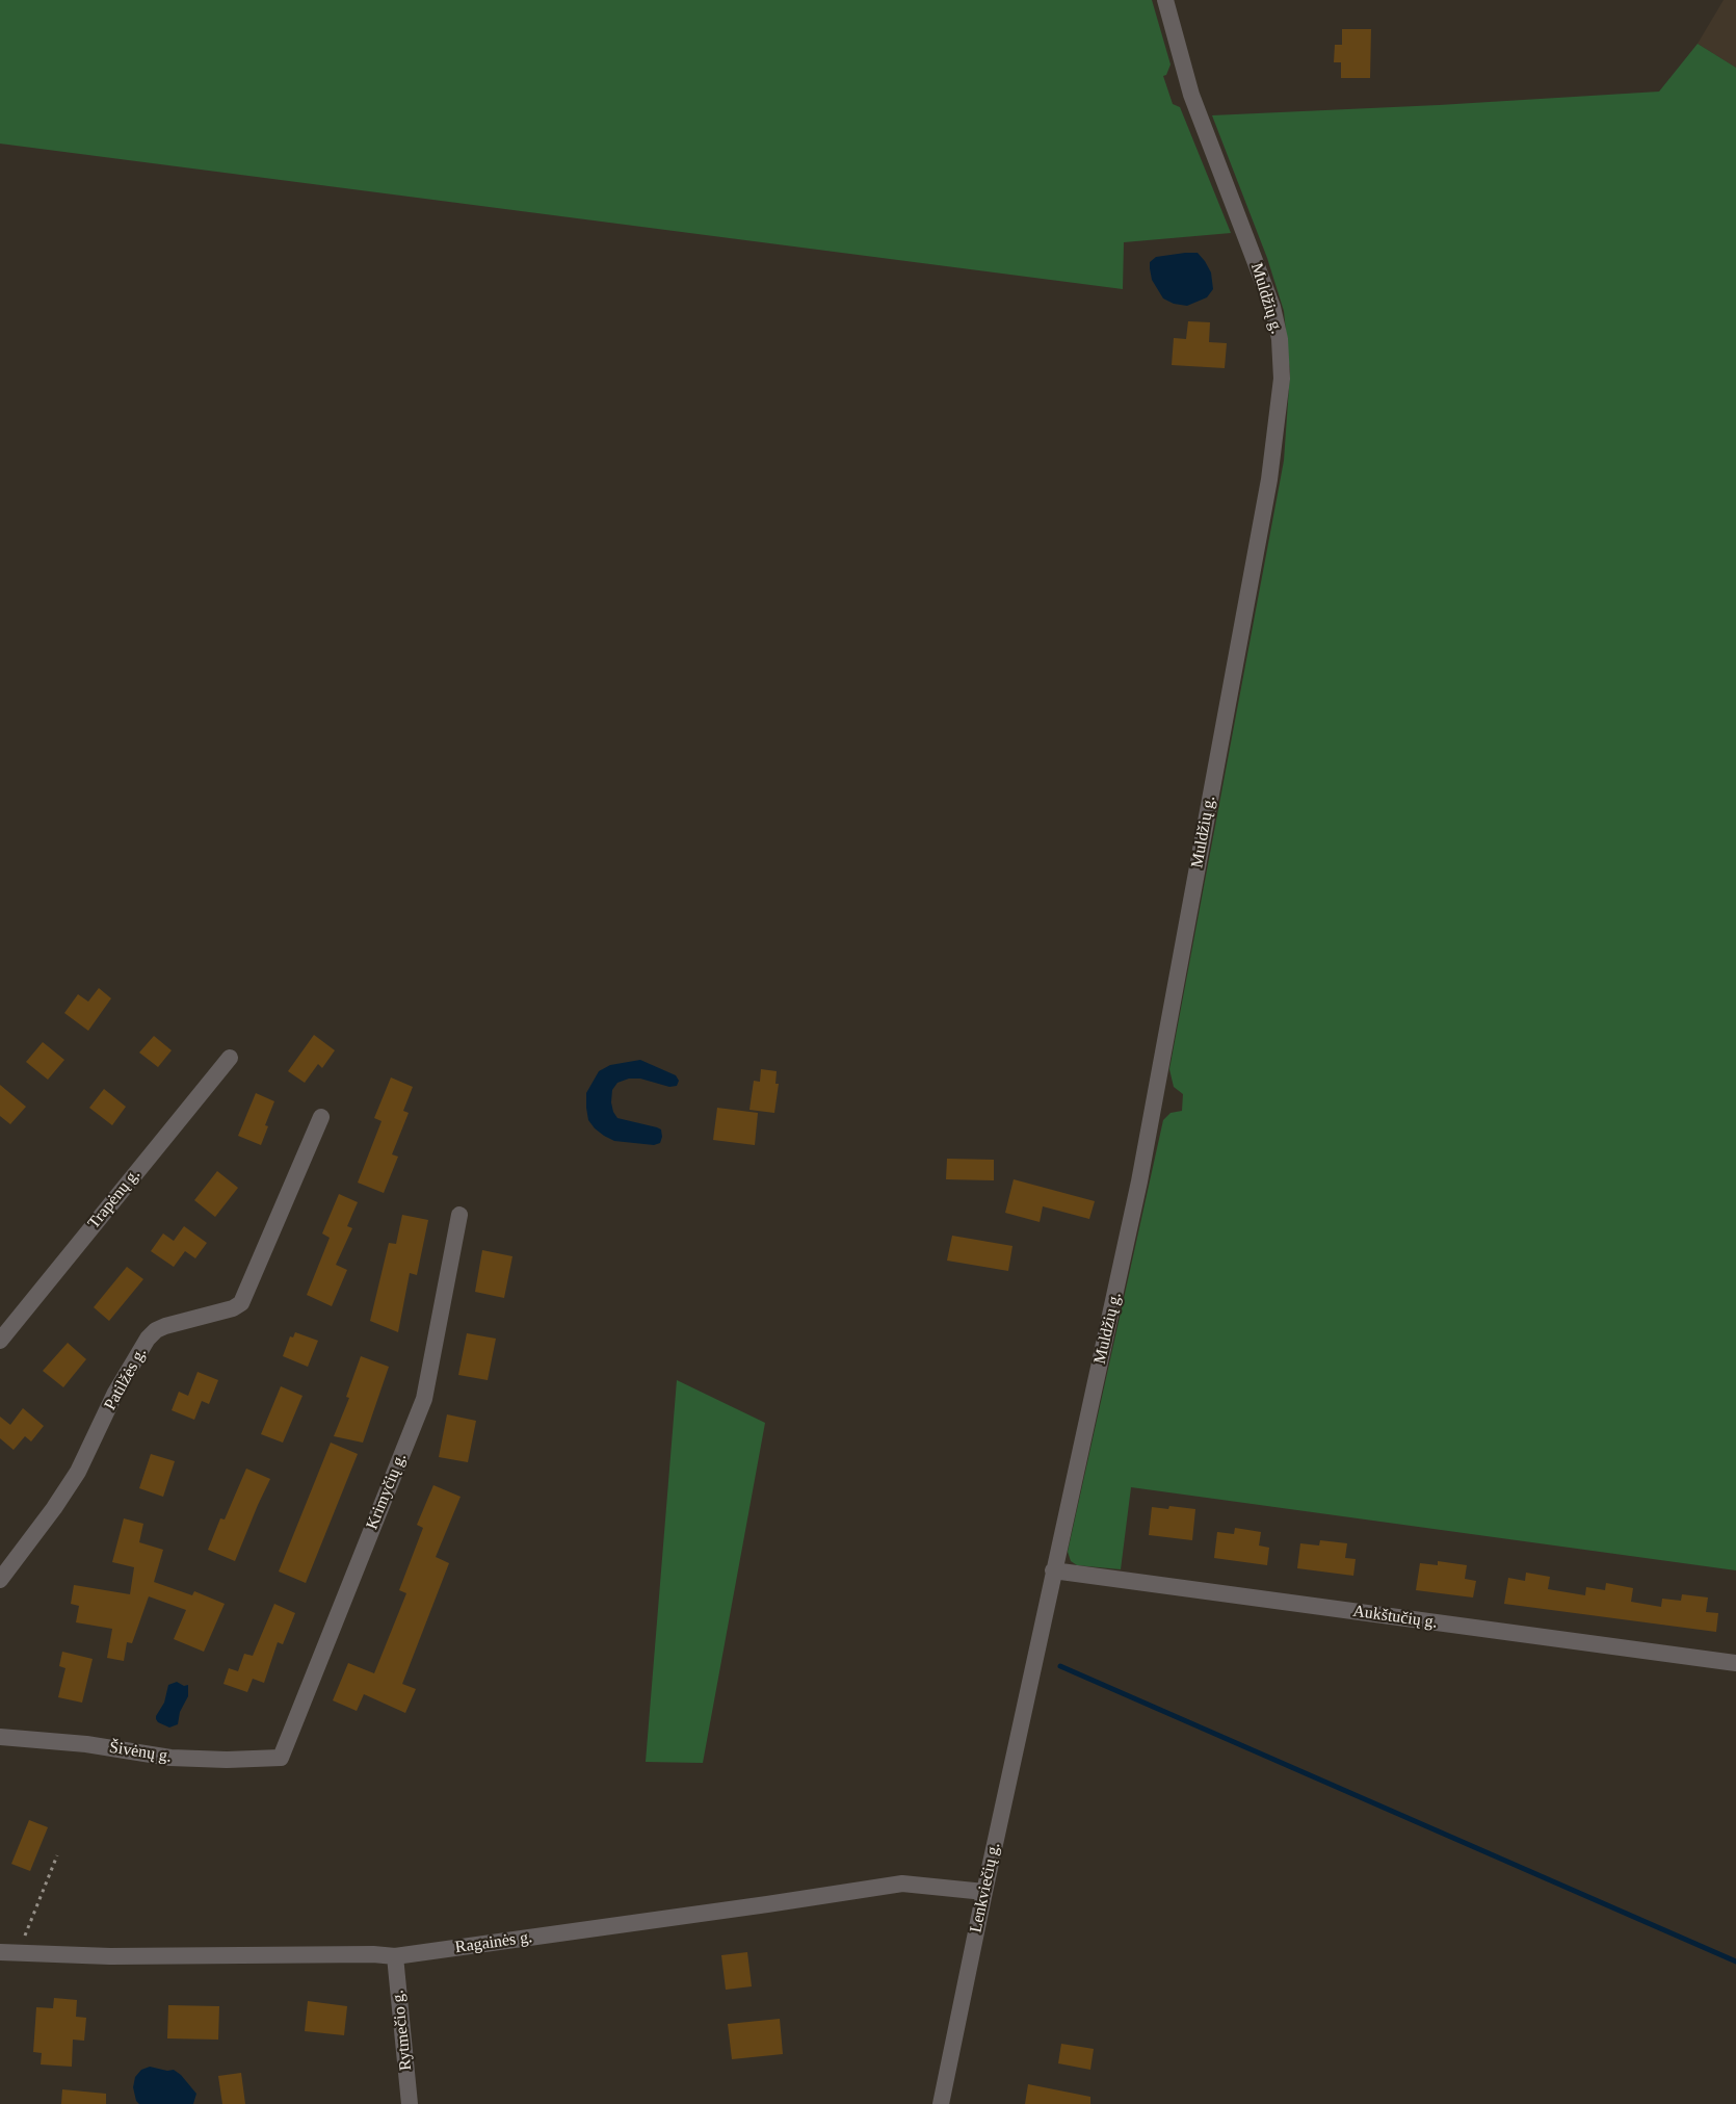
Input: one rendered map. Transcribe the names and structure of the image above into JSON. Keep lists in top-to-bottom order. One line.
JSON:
{"streets":{"street":["Muldžių g.","Trapėnų g.","Patilžės g.","Krimyčių g.","Aukštučių g.","Šivėnų g.","Lenkviečių g.","Ragainės g.","Rytmečio g."]},"crossings":[["Muldžių g.","Aukštučių g."],["Muldžių g.","Lenkviečių g."],["Krimyčių g.","Šivėnų g."],["Lenkviečių g.","Ragainės g."],["Ragainės g.","Rytmečio g."]]}
